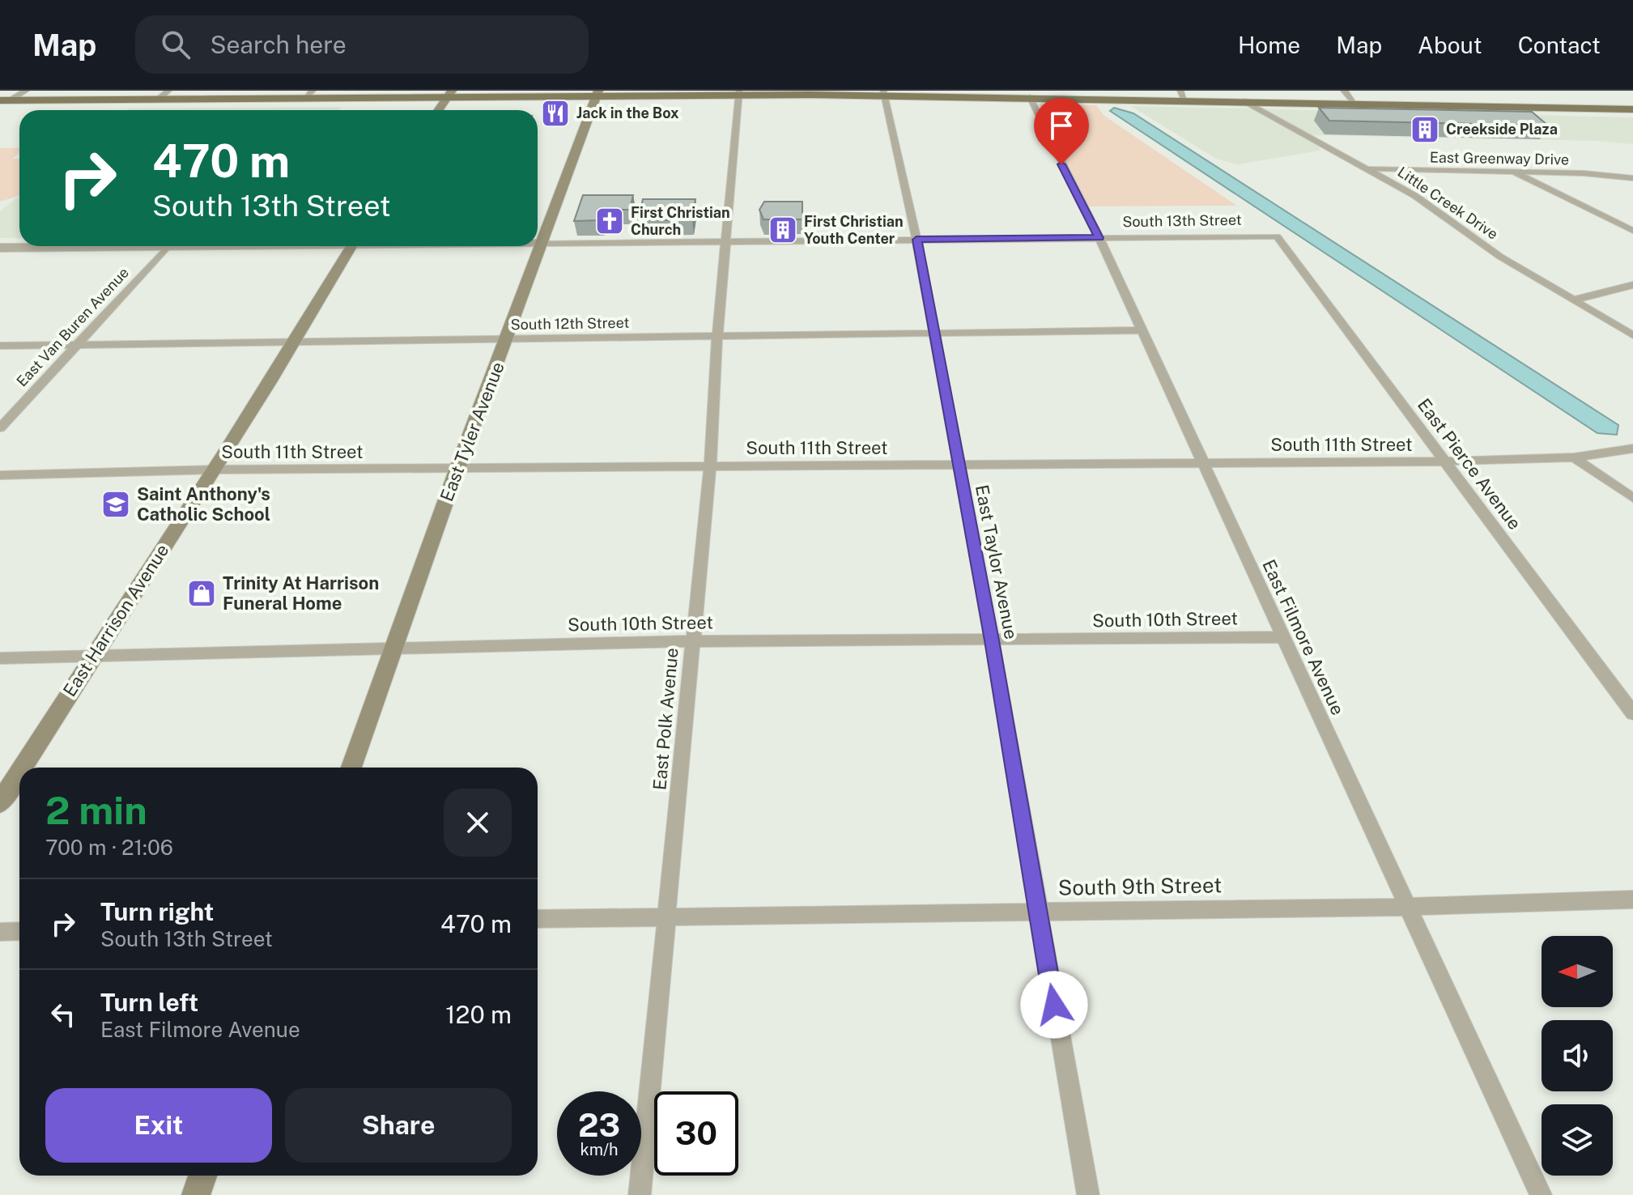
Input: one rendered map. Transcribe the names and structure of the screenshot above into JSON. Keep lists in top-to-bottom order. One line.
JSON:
{"streets":{"main road":["East Tyler Avenue","East Harrison Avenue"],"street":["East Greenway Drive","Little Creek Drive","South 13th Street","South 12th Street","East Van Buren Avenue","South 11th Street","East Pierce Avenue","East Taylor Avenue","South 10th Street","East Filmore Avenue","East Polk Avenue","South 9th Street"]},"crossings":[["East Greenway Drive","Little Creek Drive"],["South 13th Street","East Van Buren Avenue"],["South 13th Street","East Tyler Avenue"],["South 13th Street","East Pierce Avenue"],["South 13th Street","East Taylor Avenue"],["South 13th Street","East Filmore Avenue"],["South 13th Street","East Polk Avenue"],["South 12th Street","East Van Buren Avenue"],["South 12th Street","East Tyler Avenue"],["South 12th Street","East Taylor Avenue"],["South 12th Street","East Harrison Avenue"],["South 12th Street","East Filmore Avenue"],["South 12th Street","East Polk Avenue"],["East Tyler Avenue","South 11th Street"],["East Tyler Avenue","South 10th Street"],["South 11th Street","East Pierce Avenue"],["South 11th Street","East Taylor Avenue"],["South 11th Street","East Harrison Avenue"],["South 11th Street","East Filmore Avenue"],["South 11th Street","East Polk Avenue"],["East Taylor Avenue","South 10th Street"],["East Taylor Avenue","South 9th Street"],["South 10th Street","East Harrison Avenue"],["South 10th Street","East Filmore Avenue"],["South 10th Street","East Polk Avenue"],["East Filmore Avenue","South 9th Street"],["East Polk Avenue","South 9th Street"]],"places":{"restaurant":["Jack in the Box"],"building":["Creekside Plaza","First Christian Youth Center"],"church":["First Christian Church"],"school or university":["Saint Anthony's Catholic School"],"shop":["Trinity At Harrison Funeral Home"]},"north":"left","page":{"header":"Map","search":"Search here","nav":["Home","Map","About","Contact"],"turn":["470 m","South 13th Street"],"heading":["2 min","700 m · 21:06"],"list":[{"name":"Turn right","note":"South 13th Street","value":"470 m"},{"name":"Turn left","note":"East Filmore Avenue","value":"120 m"}],"buttons":["Exit","Share"],"speed":"23 km/h","limit":"30"}}
